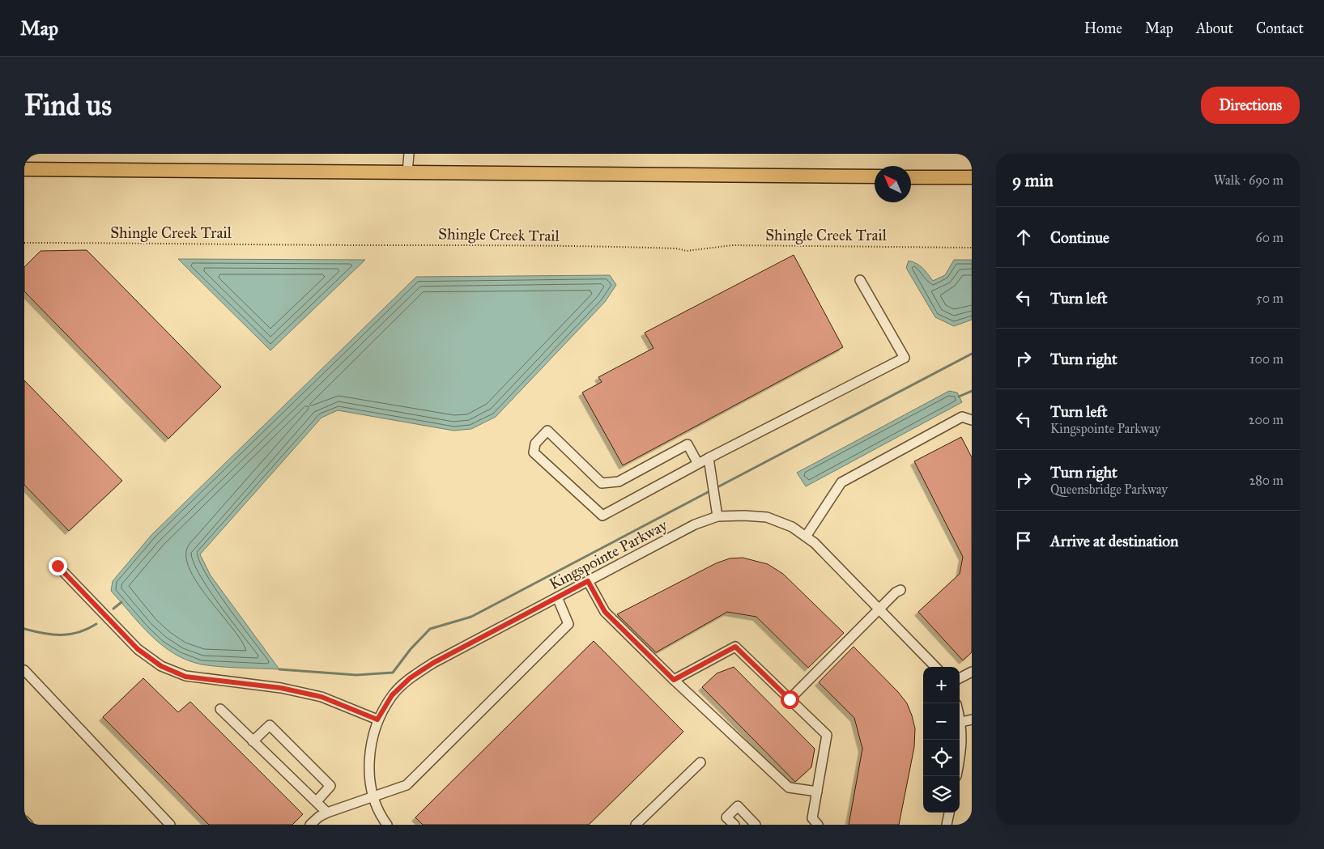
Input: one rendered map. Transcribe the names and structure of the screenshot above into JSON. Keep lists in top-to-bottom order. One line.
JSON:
{"streets":{"street":["Kingspointe Parkway"],"path":["Shingle Creek Trail"]},"north":"top left","page":{"header":"Map","nav":["Home","Map","About","Contact"],"buttons":"Directions","title":"Find us","heading":["9 min","Walk · 690 m"],"list":[["Continue","60 m"],["Turn left","50 m"],["Turn right","100 m"],["Turn left","Kingspointe Parkway","200 m"],["Turn right","Queensbridge Parkway","280 m"],"Arrive at destination"],"map_buttons":["+","−"]}}
